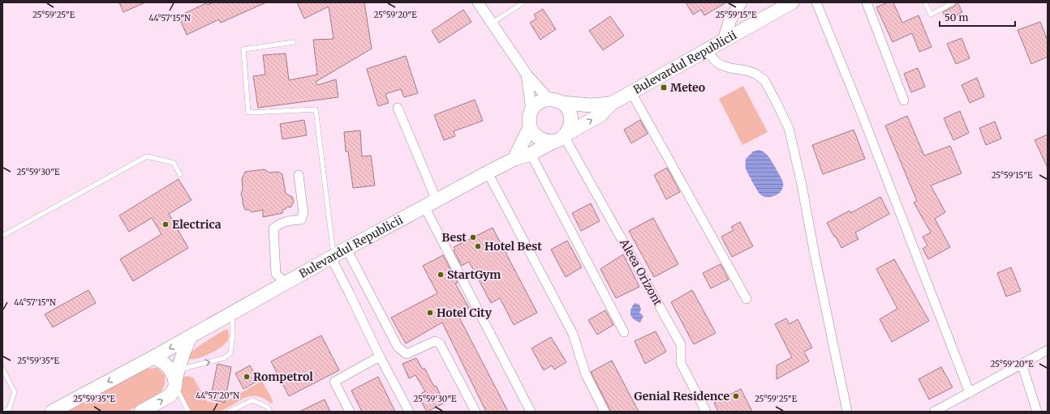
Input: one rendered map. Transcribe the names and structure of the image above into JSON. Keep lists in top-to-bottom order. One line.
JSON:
{"streets":{"main road":["Bulevardul Republicii"],"street":["Aleea Orizont"]},"crossings":[["Bulevardul Republicii","Aleea Orizont"]],"places":{"transit":["Meteo"],"other":["Electrica","Best","Hotel Best","StartGym","Hotel City","Rompetrol","Genial Residence"]},"scale_bar":"50 m","coordinates":["25°59'25\"E","25°59'20\"E","25°59'15\"E","44°57'15\"N","25°59'30\"E","25°59'35\"E","44°57'20\"N"]}
